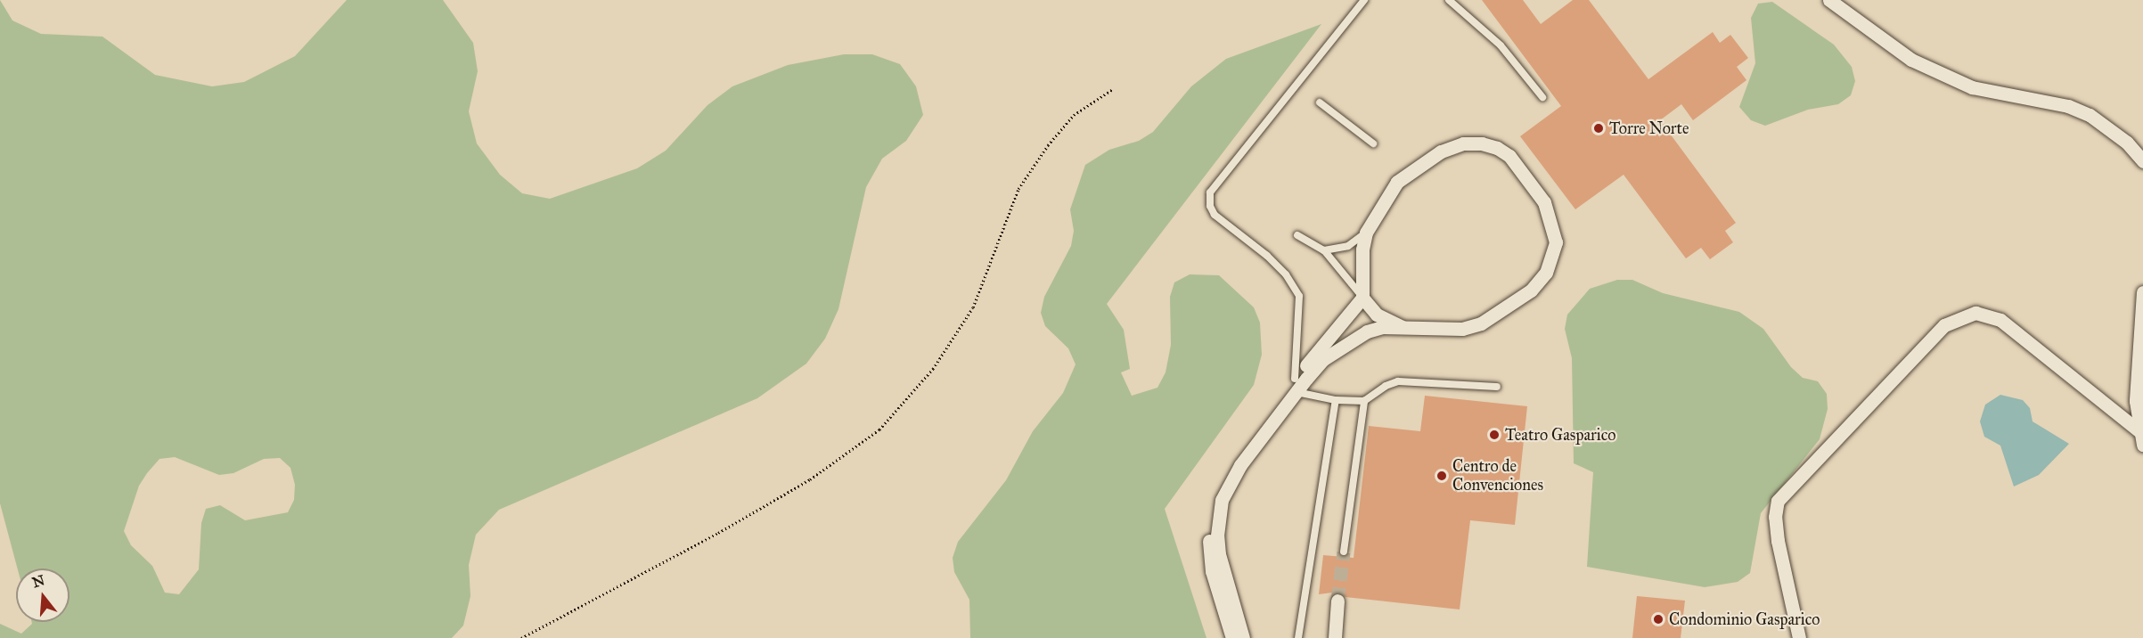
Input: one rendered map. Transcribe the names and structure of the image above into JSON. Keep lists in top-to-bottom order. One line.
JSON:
{"places":["Torre Norte","Teatro Gasparico","Centro de Convenciones","Condominio Gasparico"],"north":"top"}
